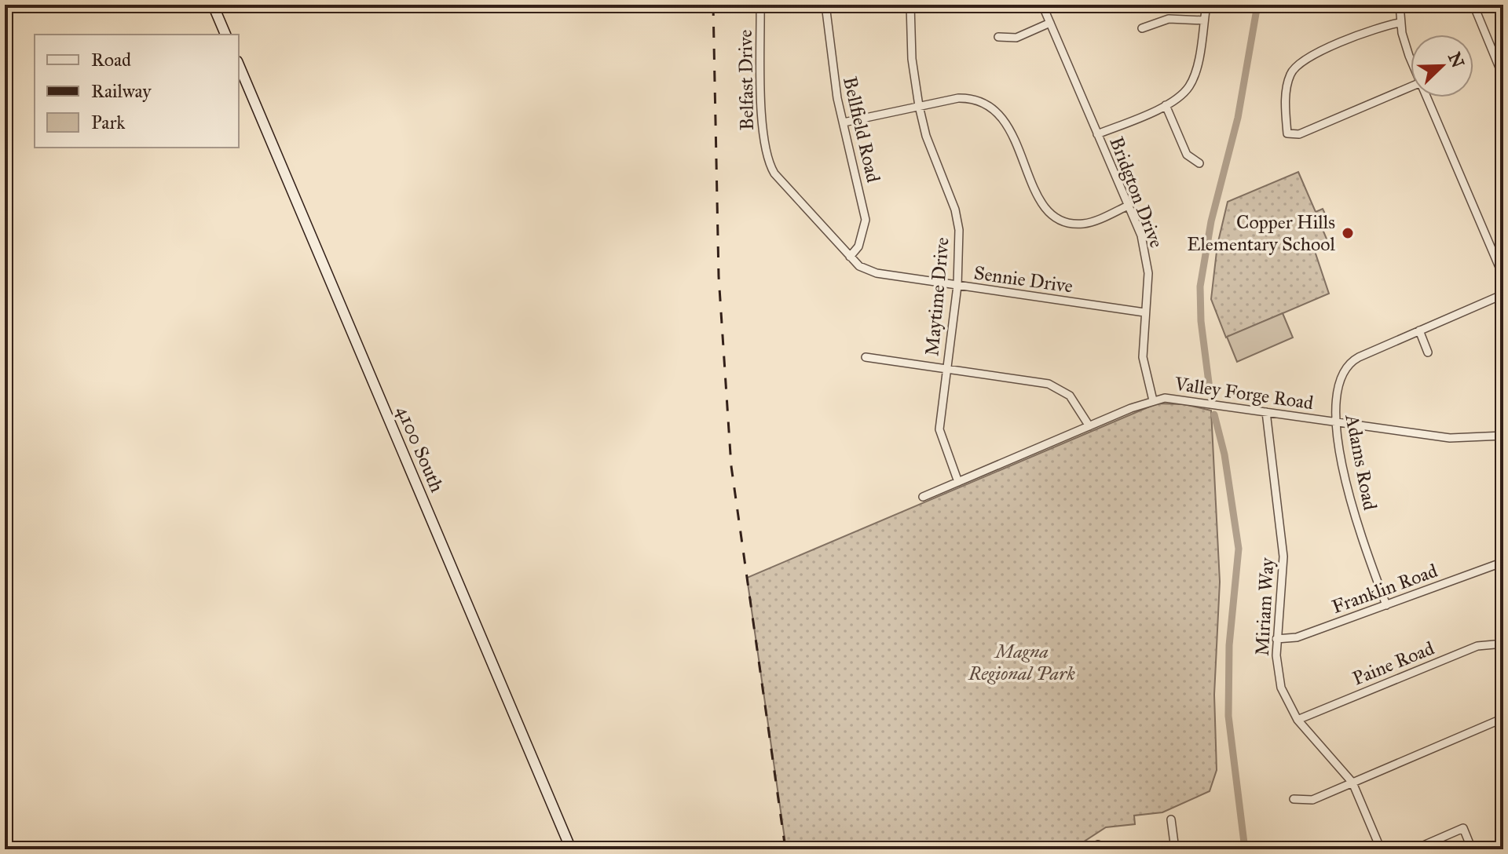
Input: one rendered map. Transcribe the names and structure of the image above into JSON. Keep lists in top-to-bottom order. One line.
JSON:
{"streets":{"main road":["4100 South"],"street":["Belfast Drive","Bellfield Road","Bridgton Drive","Sennie Drive","Maytime Drive","Valley Forge Road","Adams Road","Franklin Road","Miriam Way","Paine Road"]},"crossings":[["Belfast Drive","Sennie Drive"],["Bellfield Road","Sennie Drive"],["Bridgton Drive","Sennie Drive"],["Bridgton Drive","Valley Forge Road"],["Sennie Drive","Maytime Drive"],["Maytime Drive","Valley Forge Road"],["Valley Forge Road","Adams Road"],["Valley Forge Road","Miriam Way"],["Adams Road","Franklin Road"],["Franklin Road","Miriam Way"],["Miriam Way","Paine Road"]],"parks":["Magna Regional Park"],"places":["Copper Hills Elementary School"],"legend":["Road","Railway","Park"],"north":"top right"}
